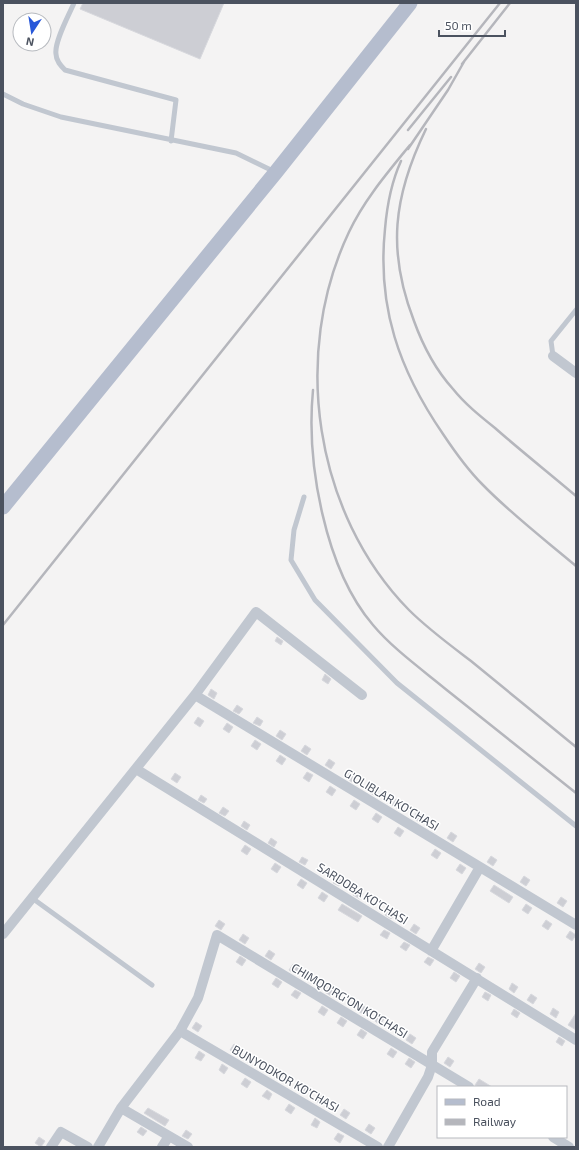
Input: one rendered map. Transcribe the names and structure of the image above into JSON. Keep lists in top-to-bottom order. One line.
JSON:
{"streets":{"street":["G'OLIBLAR KO'CHASI","SARDOBA KO'CHASI","CHIMQO'RG'ON KO'CHASI","BUNYODKOR KO'CHASI"]},"crossings":[["CHIMQO'RG'ON KO'CHASI","BUNYODKOR KO'CHASI"]],"legend":["Road","Railway"],"scale_bar":"50 m","north":"bottom"}
